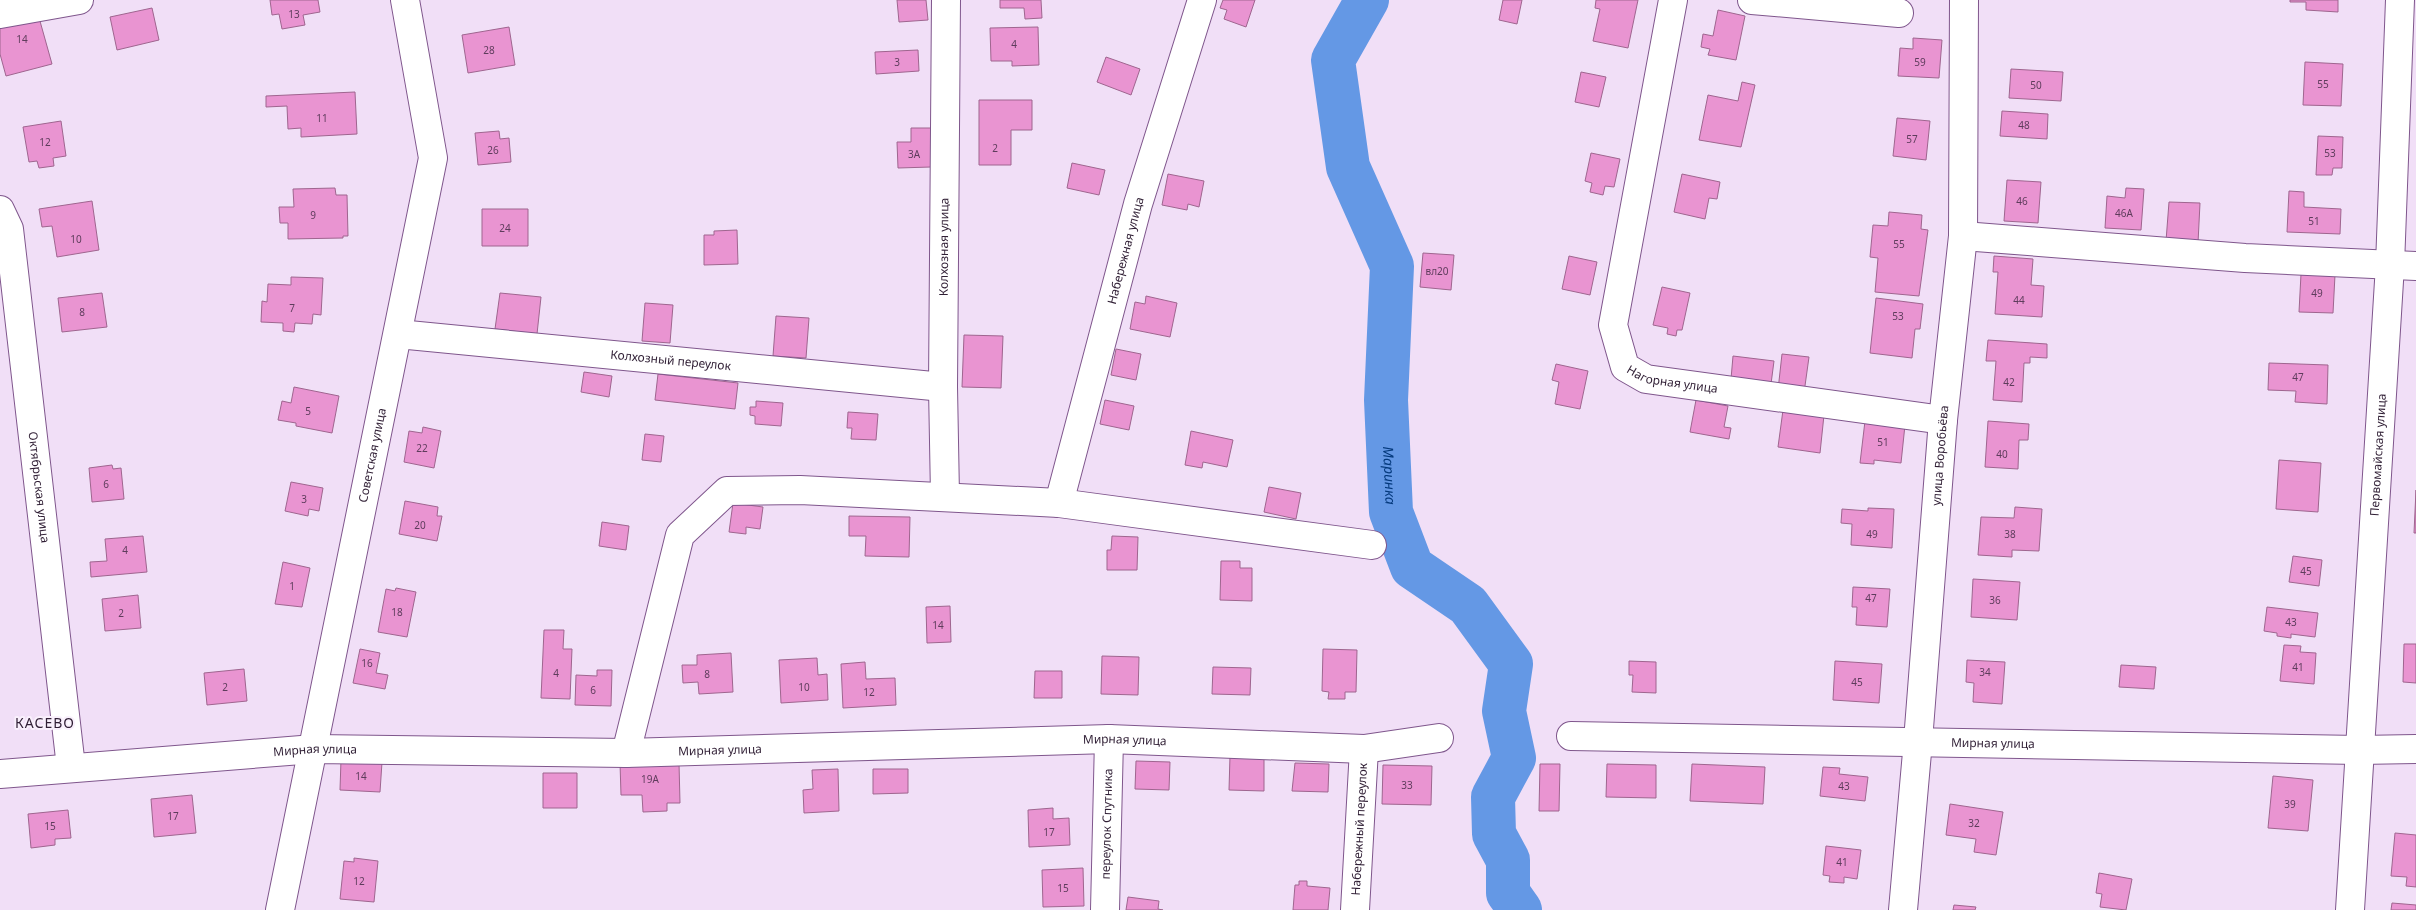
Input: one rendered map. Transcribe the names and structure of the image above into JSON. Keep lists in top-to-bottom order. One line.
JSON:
{"streets":{"street":["Колхозная улица","Набережная улица","Колхозный переулок","Нагорная улица","улица Воробьёва","Первомайская улица","Советская улица","Октябрьская улица","Мирная улица","переулок Спутника","Набережный переулок"]},"crossings":[["Колхозная улица","Колхозный переулок"],["Колхозный переулок","Советская улица"],["Нагорная улица","улица Воробьёва"],["улица Воробьёва","Мирная улица"],["Первомайская улица","Мирная улица"],["Советская улица","Мирная улица"],["Октябрьская улица","Мирная улица"],["Мирная улица","переулок Спутника"],["Мирная улица","Набережный переулок"]],"districts":["КАСЕВО"],"water":["Маринка"],"house_numbers":["13","14","4","28","3","59","55","50","11","48","57","12","2","26","53","3А","46","46А","9","51","24","10","55","вл20","49","44","7","8","53","47","42","5","51","22","40","6","3","20","49","38","4","45","1","47","36","18","2","43","14","16","41","34","4","8","45","2","10","6","12","14","19А","33","43","39","17","32","15","17","41","12","15"]}
